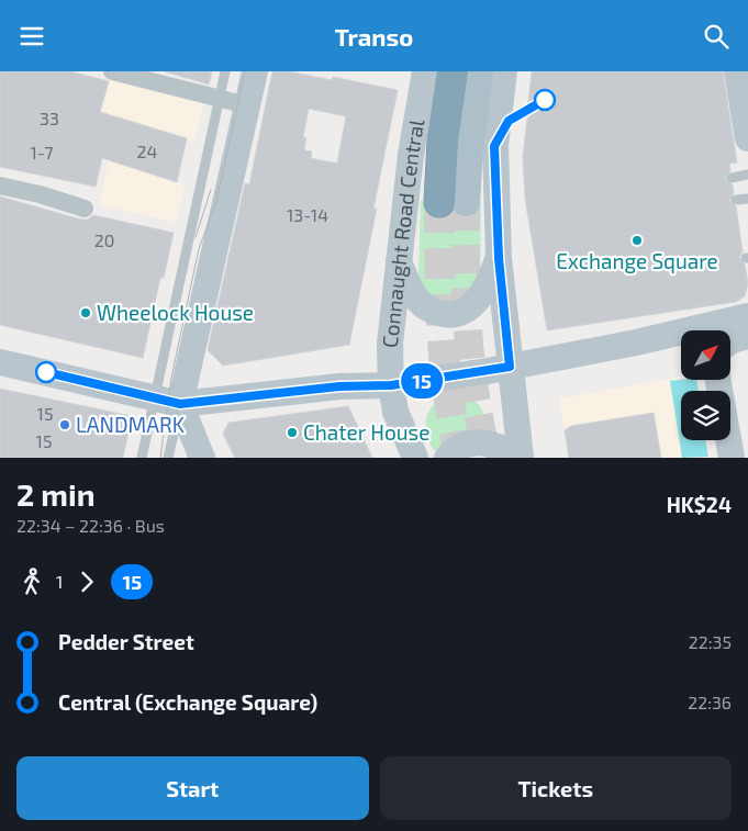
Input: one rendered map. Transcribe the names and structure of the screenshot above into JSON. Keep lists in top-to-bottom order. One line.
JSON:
{"streets":{"highway":["Connaught Road Central"]},"places":["Exchange Square","Wheelock House","LANDMARK","Chater House"],"lines":["bus line 15"],"house_numbers":["33","24","1-7","13-14","20","15","15"],"north":"top right","page":{"header":"Transo","on_map":"15","heading":["2 min","22:34 – 22:36 · Bus","HK$24"],"legs":["1","15"],"list":[{"name":"Pedder Street","value":"22:35"},{"name":"Central (Exchange Square)","value":"22:36"}],"buttons":["Start","Tickets"]}}
